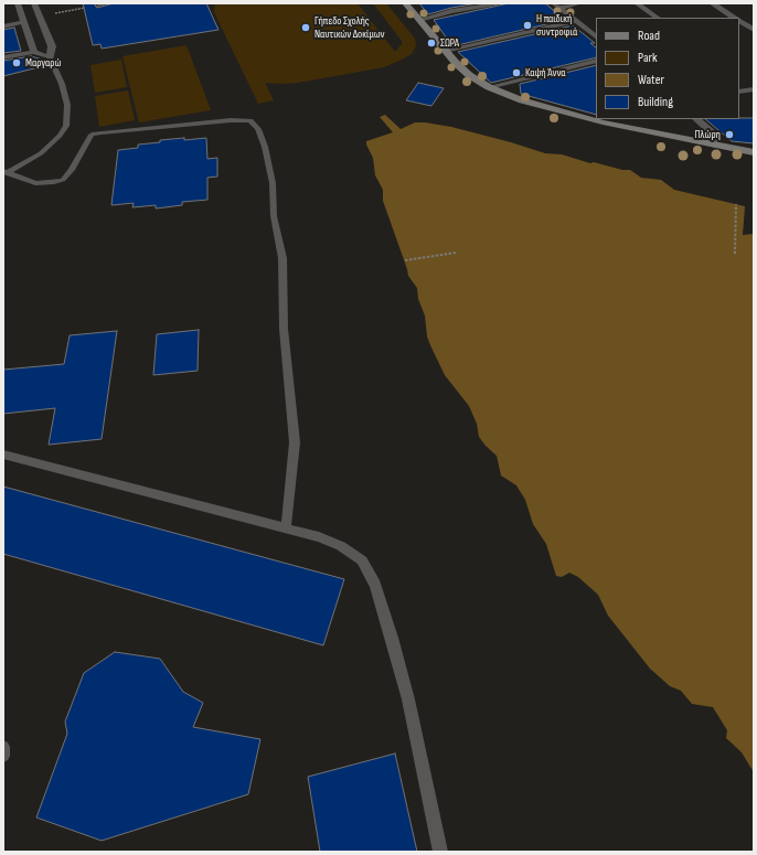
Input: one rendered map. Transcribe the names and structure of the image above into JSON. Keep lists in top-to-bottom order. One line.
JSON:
{"places":["Η παιδική συντροφιά","Γήπεδο Σχολής Ναυτικών Δοκίμων","ΣΩΡΑ","Μαργαρώ","Καψή Άννα","Πλώρη"],"legend":["Road","Park","Water","Building"]}
